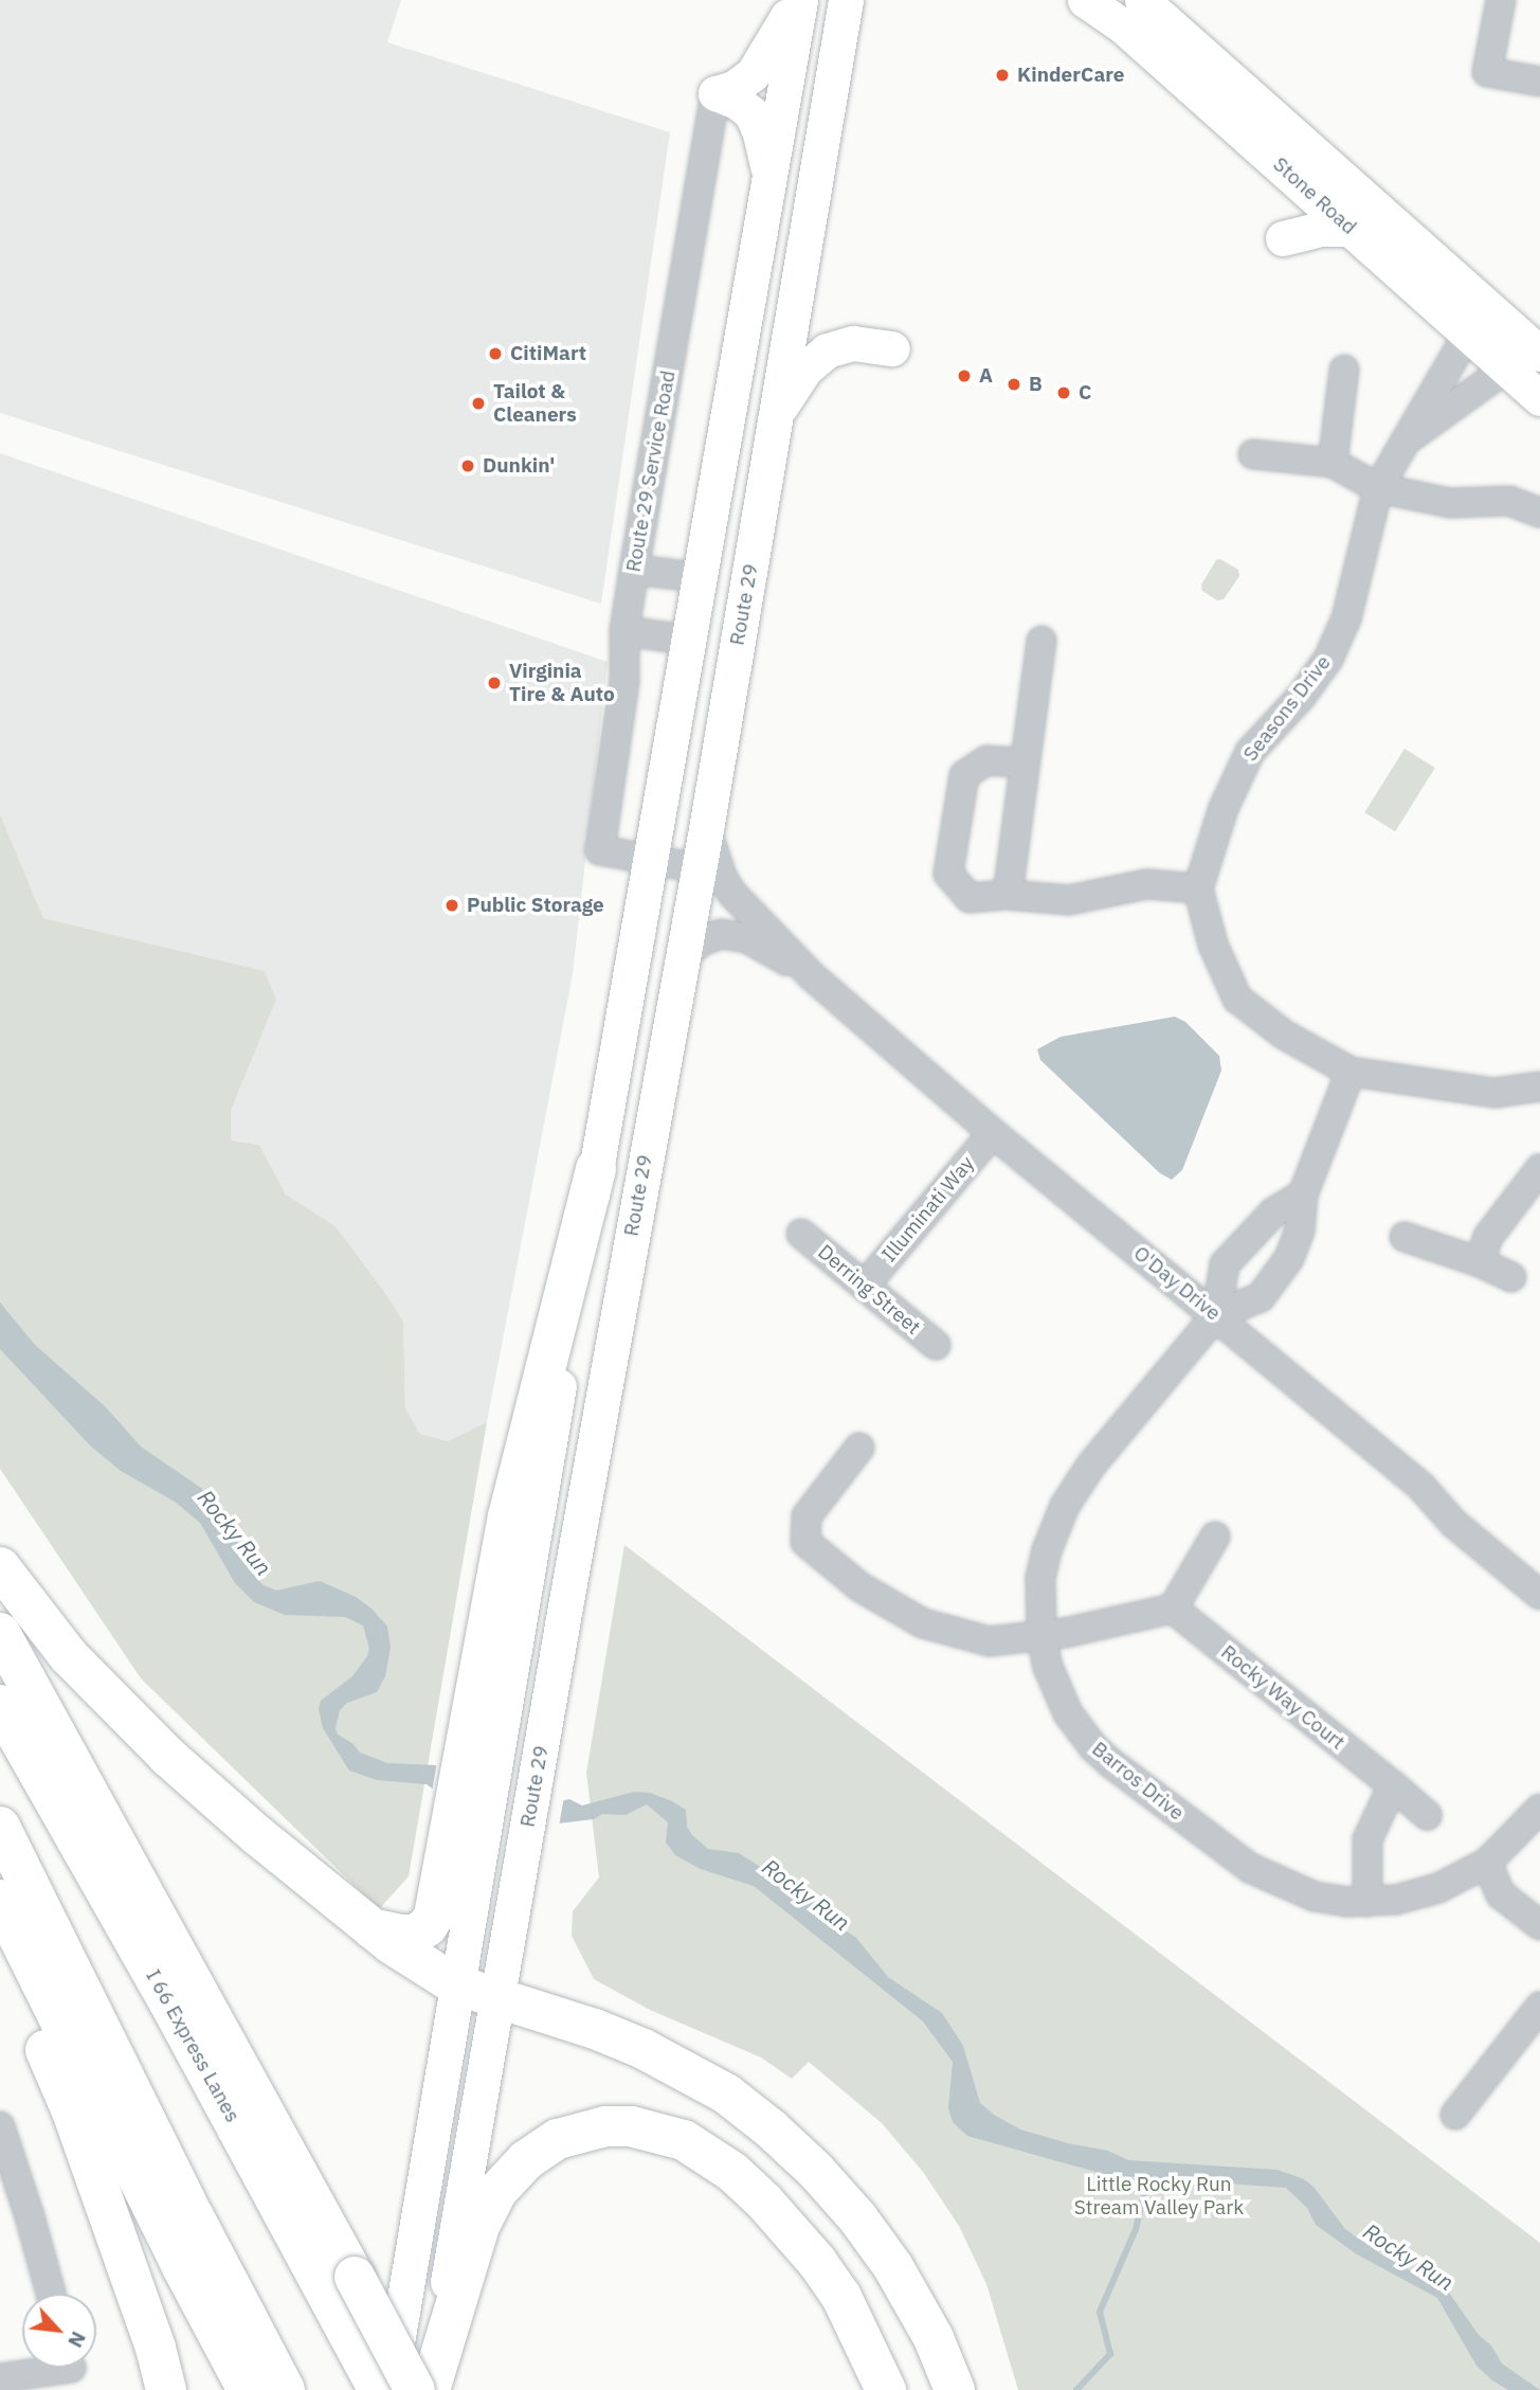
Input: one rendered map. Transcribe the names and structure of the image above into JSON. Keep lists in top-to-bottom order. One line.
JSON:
{"streets":{"highway":["I 66 Express Lanes"],"main road":["Stone Road","Route 29"],"street":["Route 29 Service Road","Seasons Drive","Illuminati Way","O'Day Drive","Derring Street","Rocky Way Court","Barros Drive"]},"crossings":[["Stone Road","Seasons Drive"],["Route 29","O'Day Drive"],["Illuminati Way","O'Day Drive"],["Illuminati Way","Derring Street"],["O'Day Drive","Barros Drive"]],"water":["Rocky Run"],"parks":["Little Rocky Run Stream Valley Park"],"places":["KinderCare","CitiMart","A","B","C","Tailot & Cleaners","Dunkin'","Virginia Tire & Auto","Public Storage"],"north":"bottom right"}
